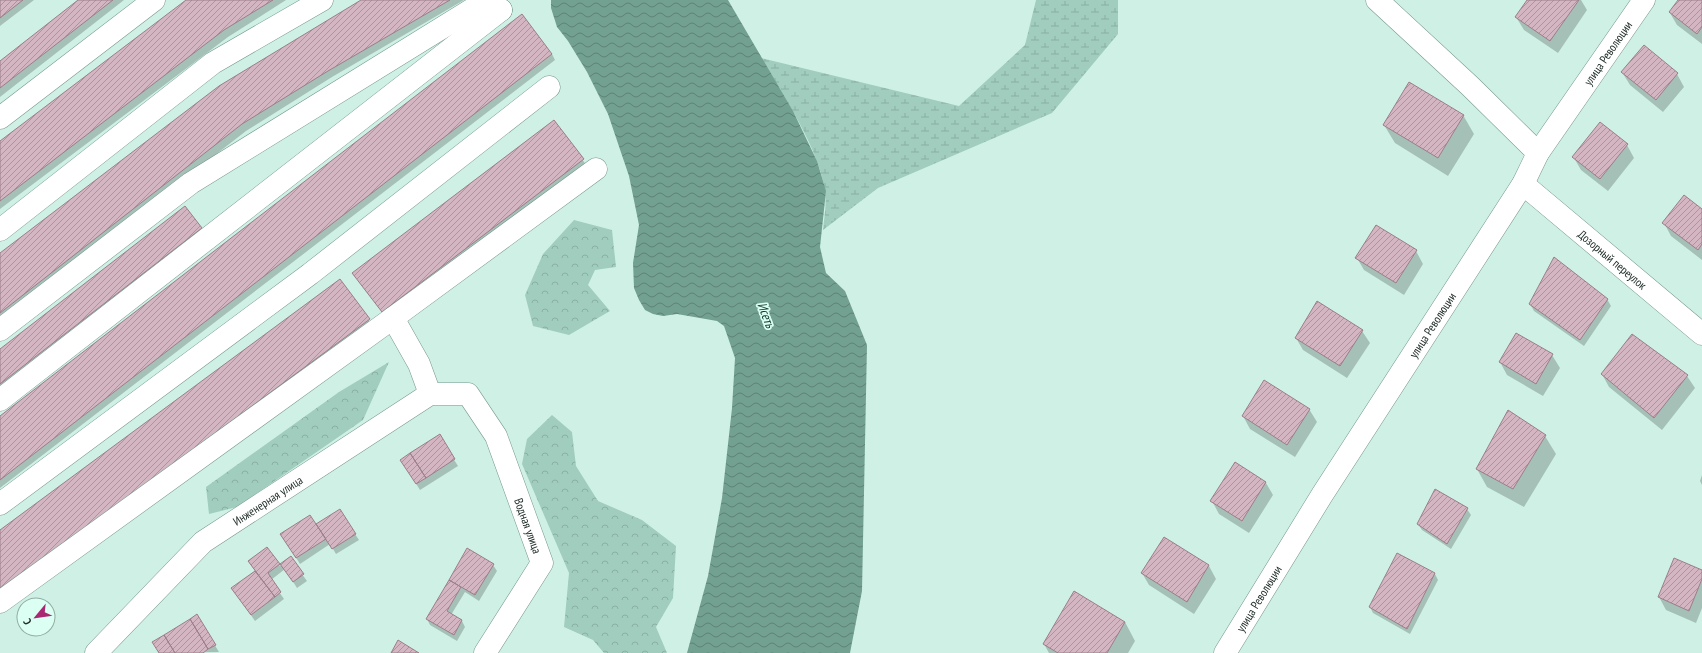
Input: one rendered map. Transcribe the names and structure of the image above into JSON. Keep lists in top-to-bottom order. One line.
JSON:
{"streets":{"street":["улица Революции","Дозорный переулок","Инженерная улица","Водная улица"]},"crossings":[["улица Революции","Дозорный переулок"],["Инженерная улица","Водная улица"]],"water":["Исеть"],"north":"bottom left"}
